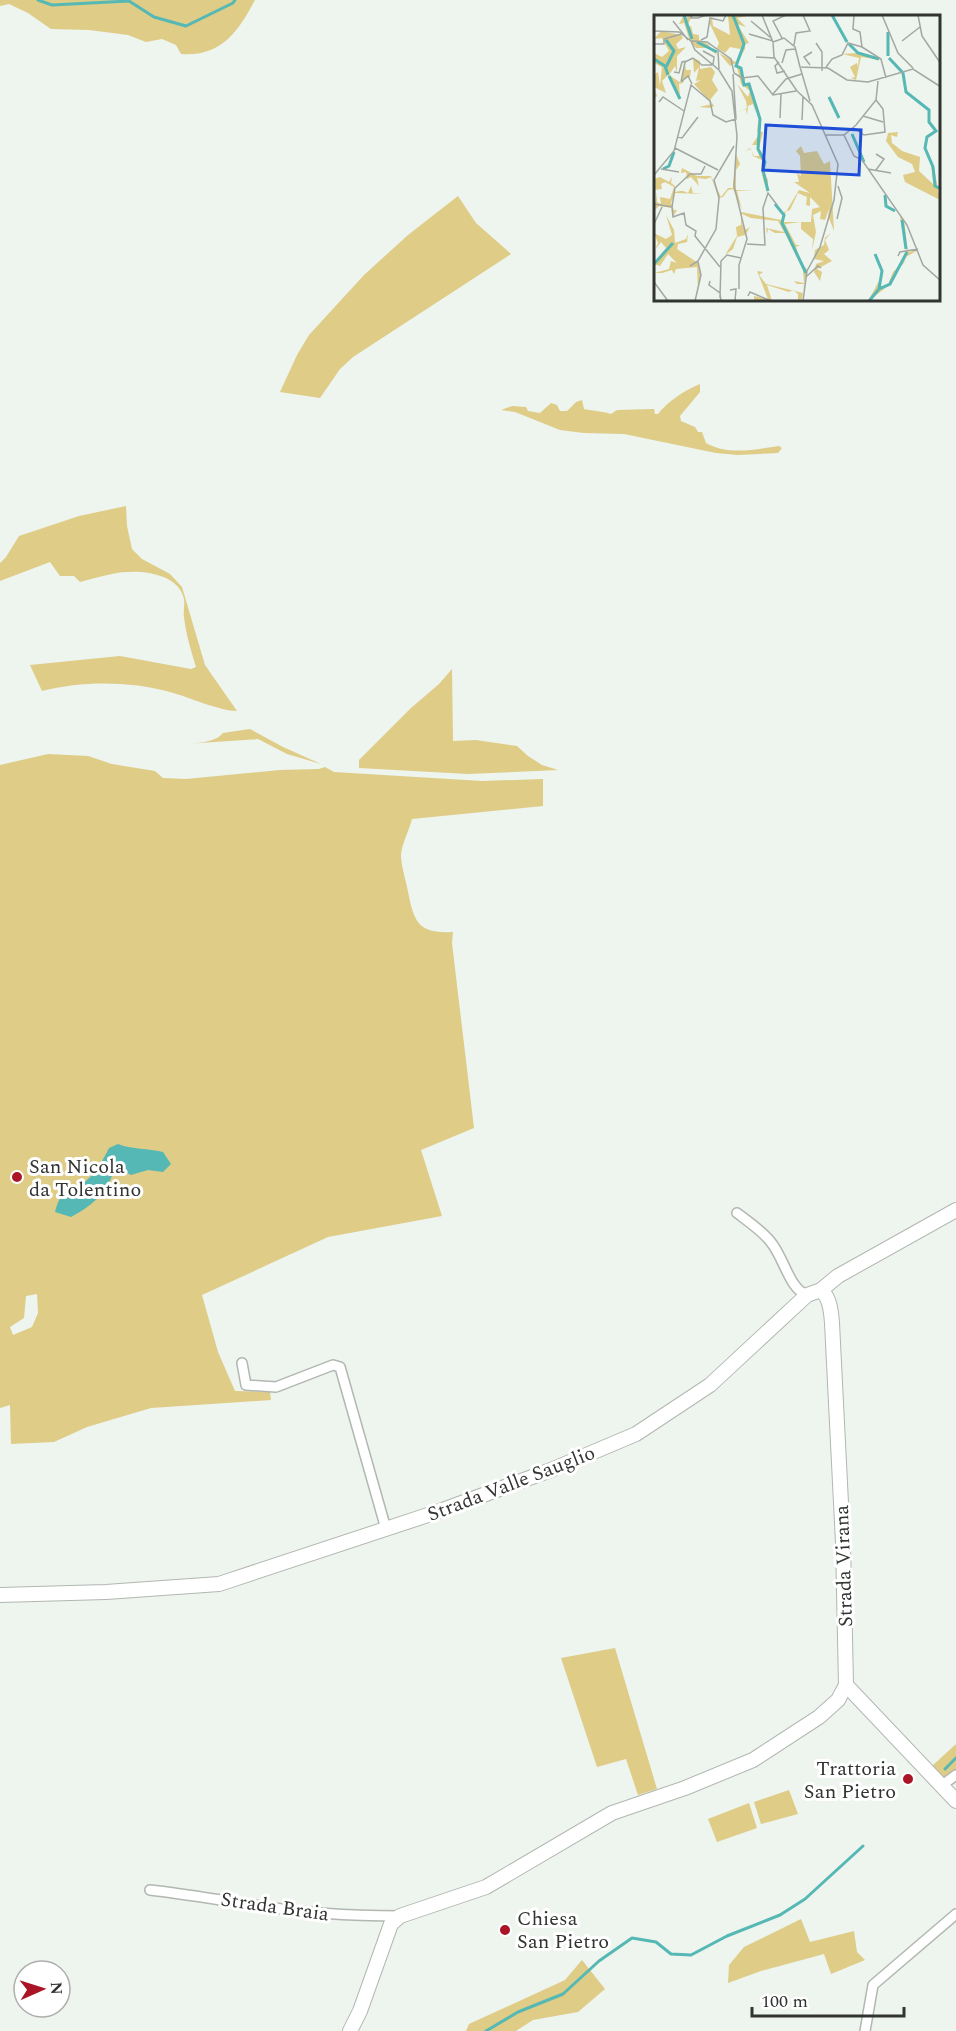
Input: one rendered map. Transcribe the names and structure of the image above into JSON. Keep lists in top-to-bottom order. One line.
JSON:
{"streets":{"street":["Strada Valle Sauglio","Strada Virana","Strada Braia"]},"crossings":[["Strada Valle Sauglio","Strada Virana"]],"places":["San Nicola da Tolentino","Trattoria San Pietro","Chiesa San Pietro"],"scale_bar":"100 m","north":"right"}
